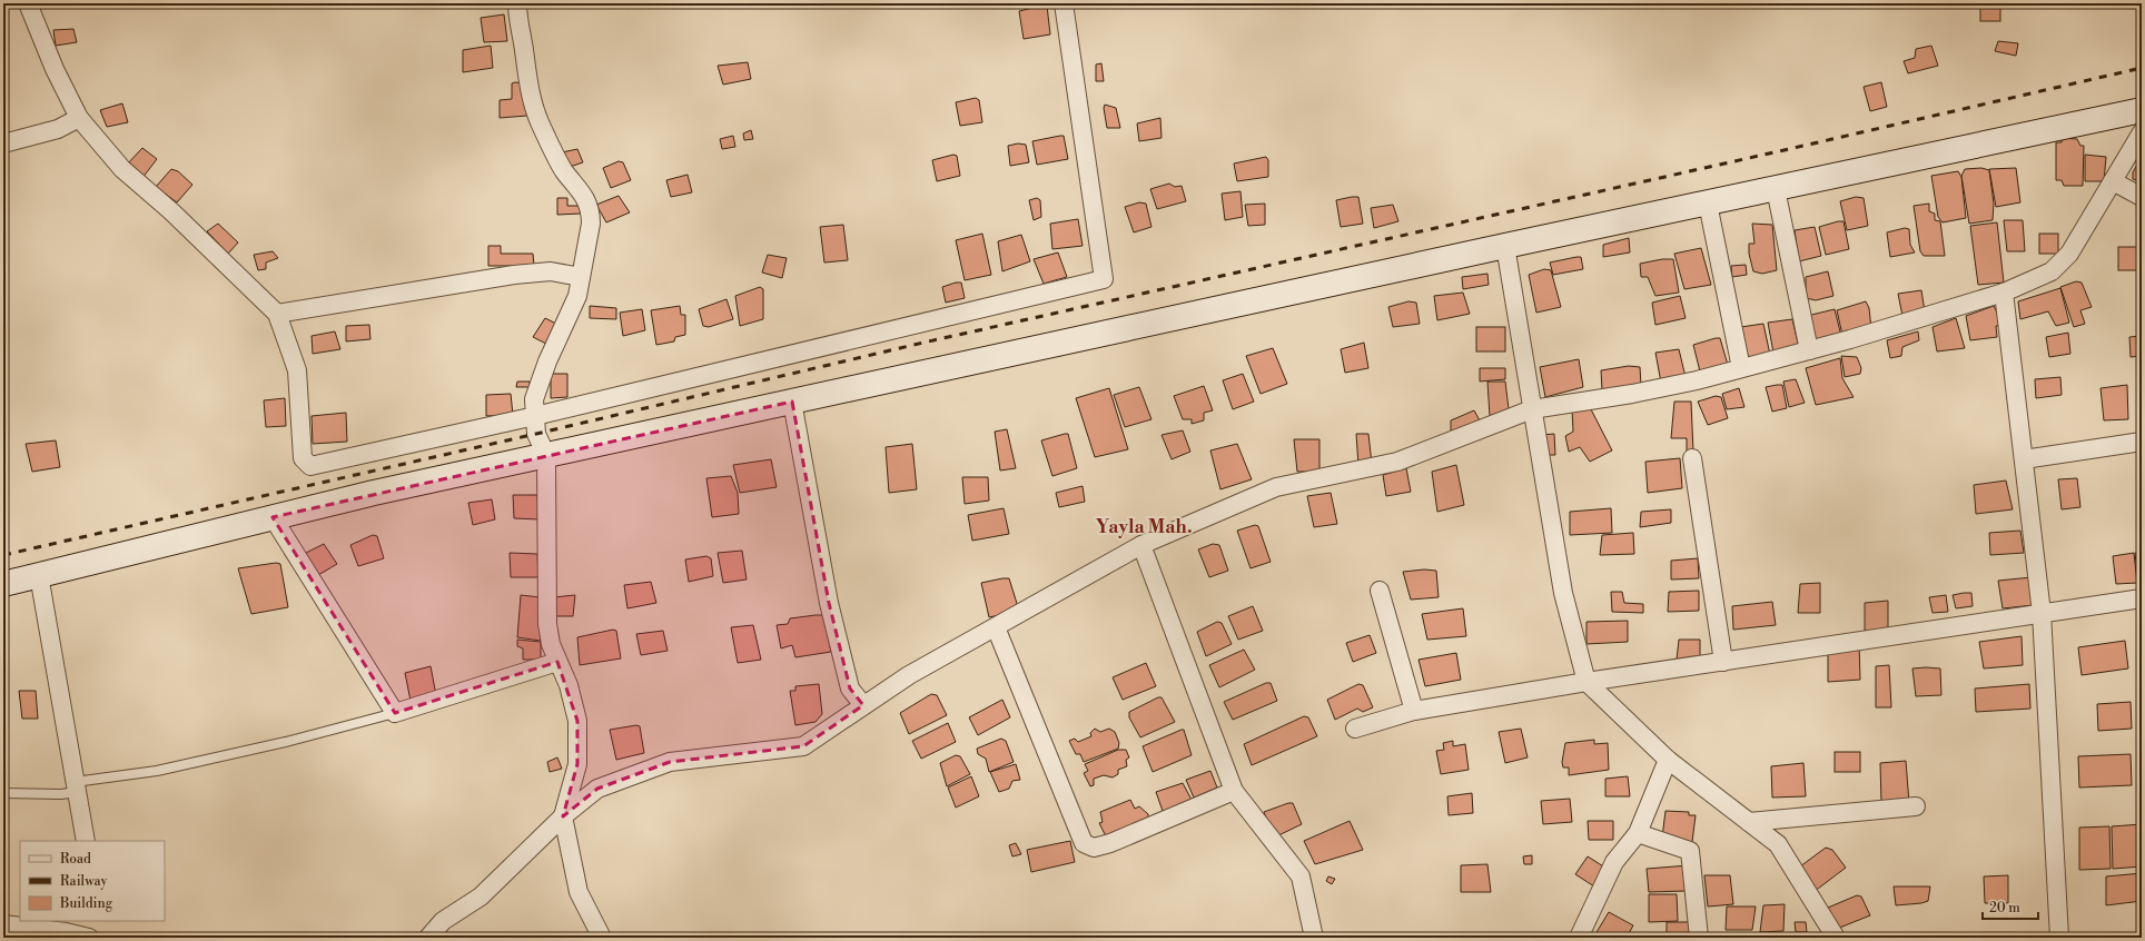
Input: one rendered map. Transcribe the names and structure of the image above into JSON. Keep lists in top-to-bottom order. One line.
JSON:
{"districts":["Yayla Mah."],"legend":["Road","Railway","Building"],"scale_bar":"20 m"}
